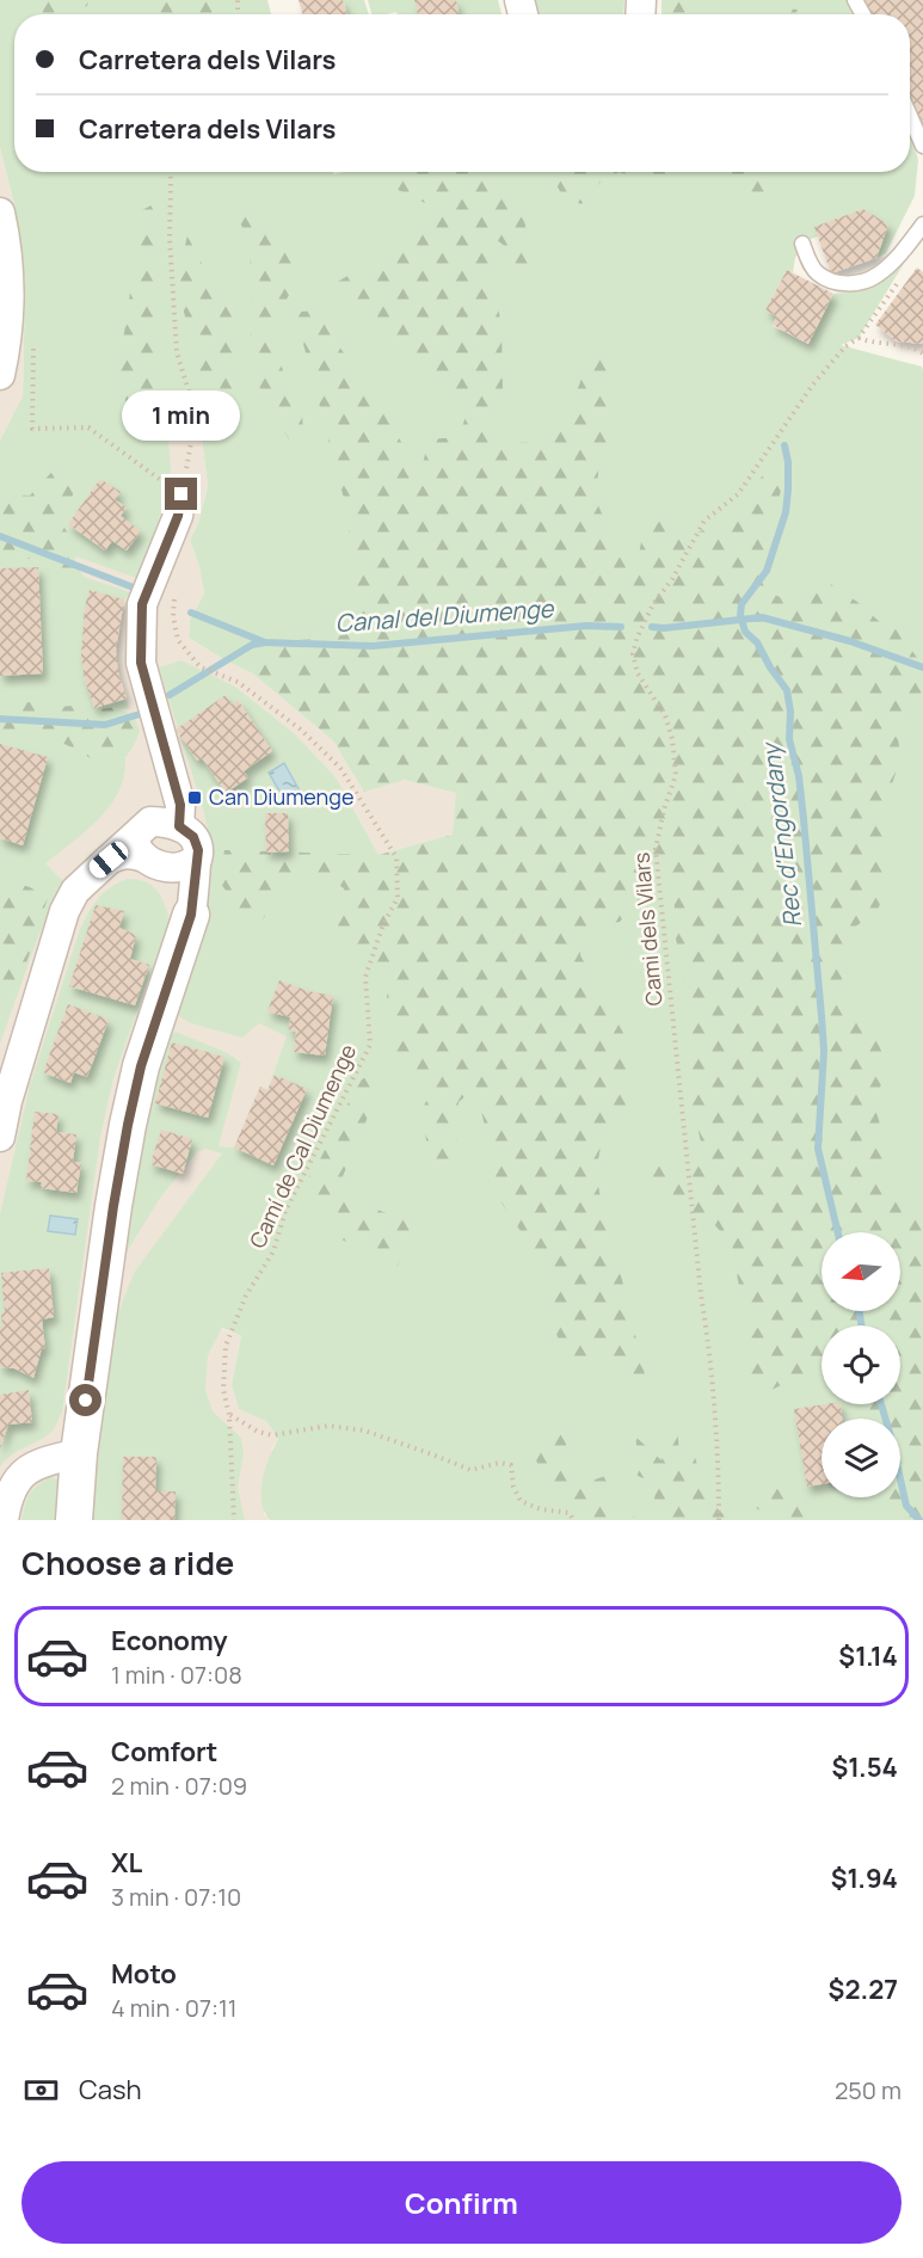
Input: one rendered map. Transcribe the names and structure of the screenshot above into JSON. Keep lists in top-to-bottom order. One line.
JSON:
{"streets":{"path":["Cami dels Vilars","Camí de Cal Diumenge"]},"water":["Canal del Diumenge","Rec d'Engordany"],"places":{"transit":["Can Diumenge"]},"north":"left","page":{"banner":["Carretera dels Vilars","Carretera dels Vilars"],"bubble":"1 min","heading":"Choose a ride","list":[{"name":"Economy","note":"1 min · 07:08","value":"$1.14"},{"name":"Comfort","note":"2 min · 07:09","value":"$1.54"},{"name":"XL","note":"3 min · 07:10","value":"$1.94"},{"name":"Moto","note":"4 min · 07:11","value":"$2.27"}],"pay":["Cash","250 m"],"buttons":"Confirm"}}
